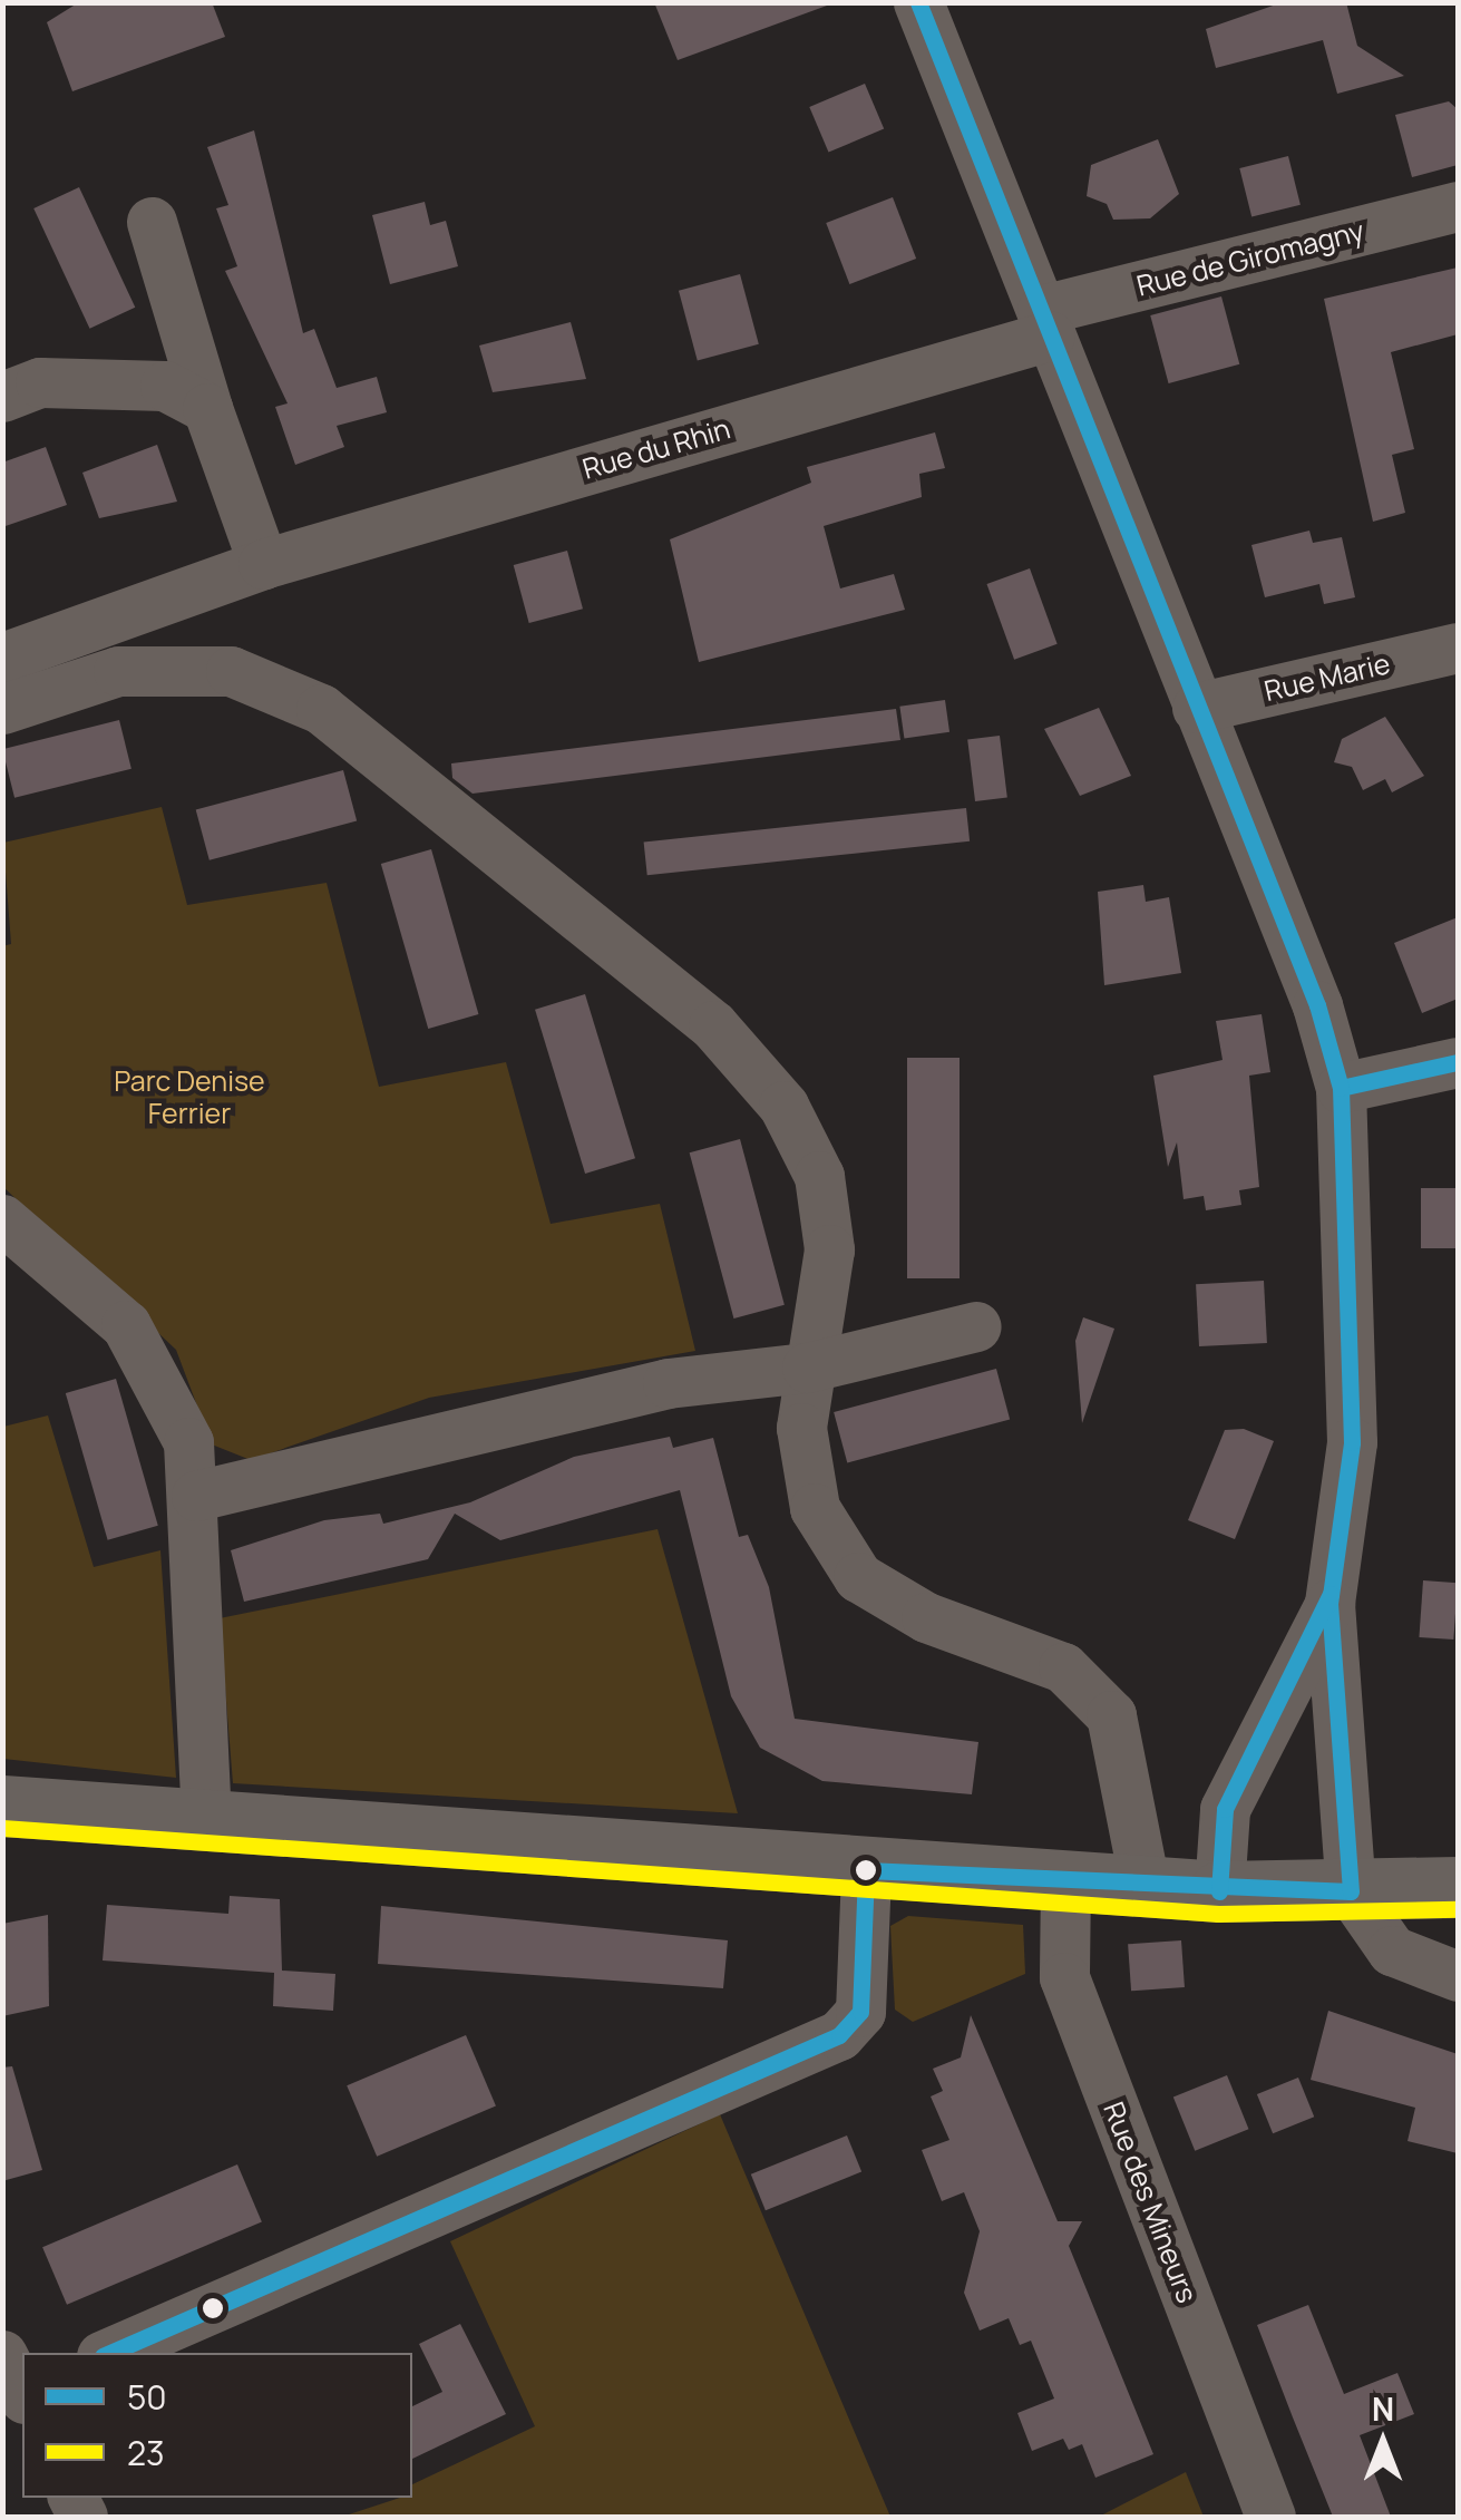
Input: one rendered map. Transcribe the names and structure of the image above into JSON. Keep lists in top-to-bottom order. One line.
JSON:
{"streets":{"street":["Rue de Giromagny","Rue du Rhin","Rue Marie","Rue des Mineurs"]},"crossings":[["Rue de Giromagny","Rue du Rhin"]],"parks":["Parc Denise Ferrier"],"lines":["transit line 50","transit line 23"],"legend":["50","23"],"north":"top"}
